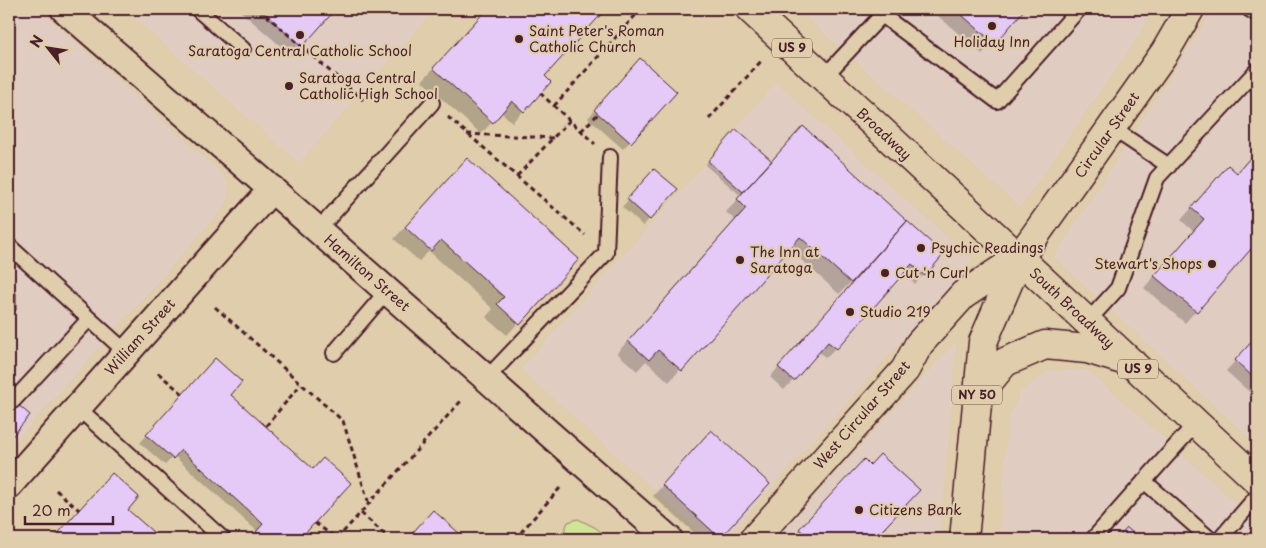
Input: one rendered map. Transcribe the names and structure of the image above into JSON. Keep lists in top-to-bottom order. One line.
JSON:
{"streets":{"main road":["US 9","Broadway","Circular Street","South Broadway","NY 50","West Circular Street"],"street":["Hamilton Street","William Street"]},"crossings":[["Broadway","Circular Street"],["Broadway","South Broadway"],["Broadway","NY 50"],["Broadway","West Circular Street"],["Circular Street","South Broadway"],["Circular Street","NY 50"],["Circular Street","West Circular Street"],["Hamilton Street","William Street"],["South Broadway","NY 50"],["South Broadway","West Circular Street"],["NY 50","West Circular Street"]],"places":["Holiday Inn","Saratoga Central Catholic School","Saint Peter's Roman Catholic Church","Saratoga Central Catholic High School","Psychic Readings","The Inn at Saratoga","Stewart's Shops","Cut 'n Curl","Studio 219","Citizens Bank"],"scale_bar":"20 m","north":"top left"}
